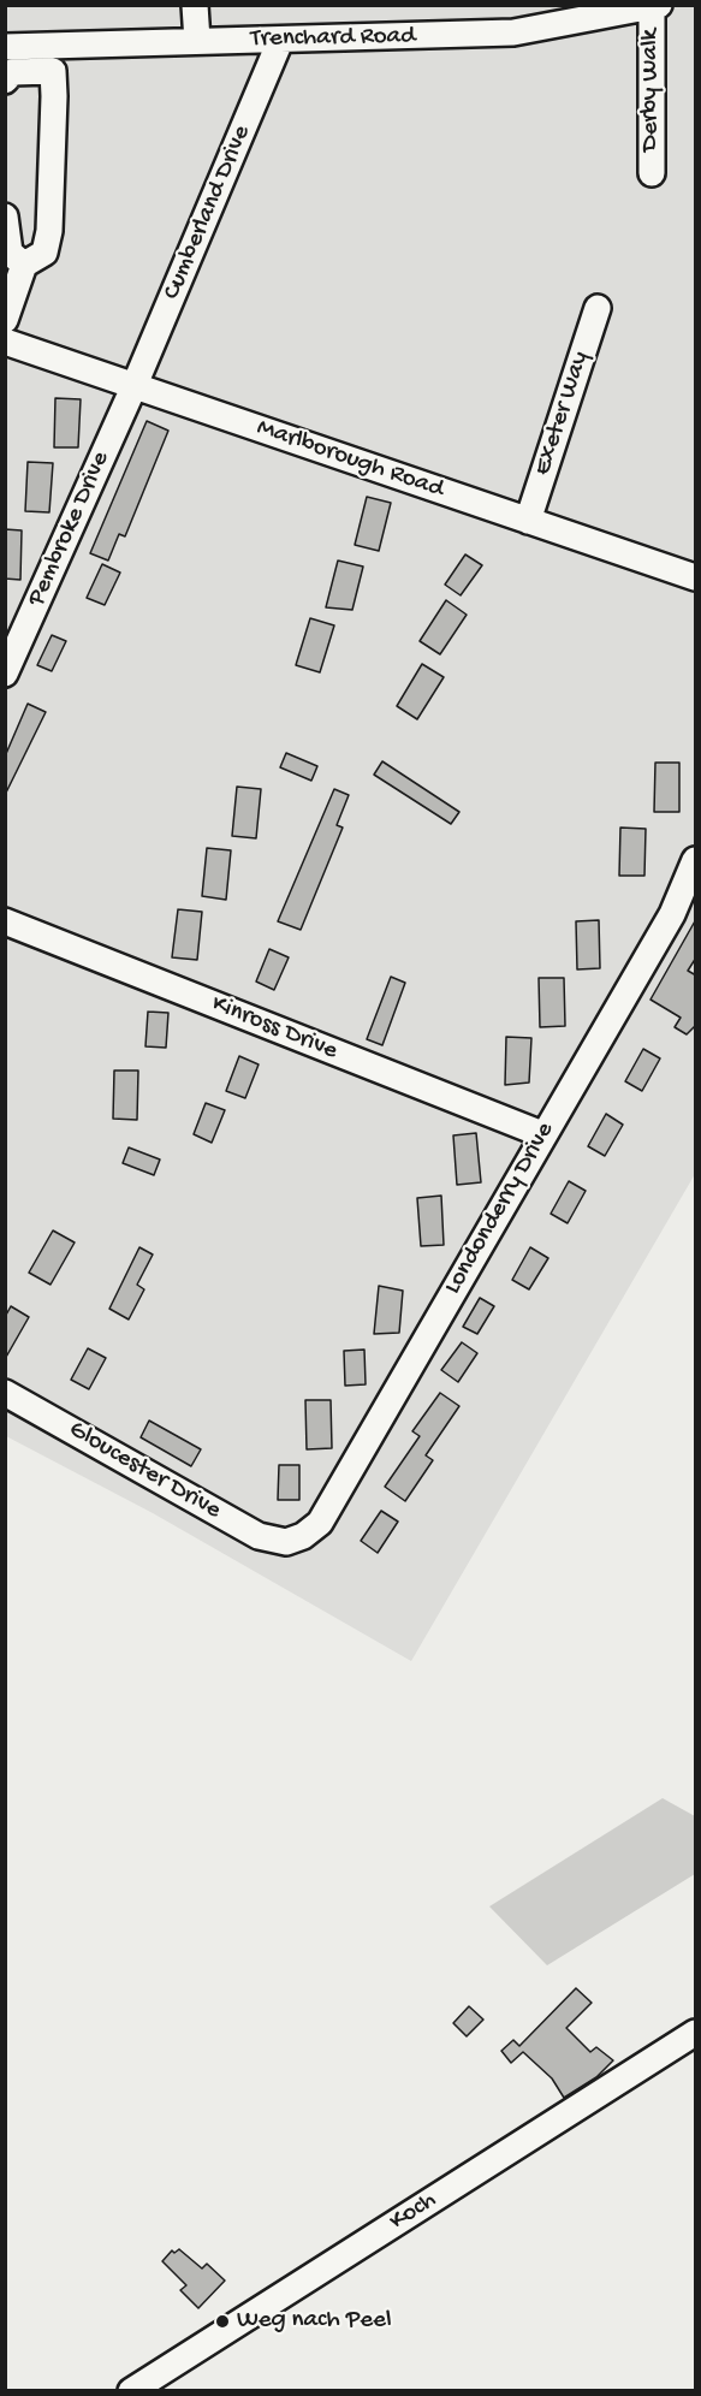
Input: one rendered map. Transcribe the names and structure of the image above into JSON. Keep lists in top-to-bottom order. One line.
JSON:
{"streets":{"street":["Trenchard Road","Derby Walk","Cumberland Drive","Exeter Way","Marlborough Road","Pembroke Drive","Kinross Drive","Londonderry Drive","Gloucester Drive","Koch"]},"crossings":[["Trenchard Road","Derby Walk"],["Trenchard Road","Cumberland Drive"],["Cumberland Drive","Marlborough Road"],["Cumberland Drive","Pembroke Drive"],["Exeter Way","Marlborough Road"],["Marlborough Road","Pembroke Drive"],["Kinross Drive","Londonderry Drive"],["Londonderry Drive","Gloucester Drive"]],"places":["Weg nach Peel"]}
